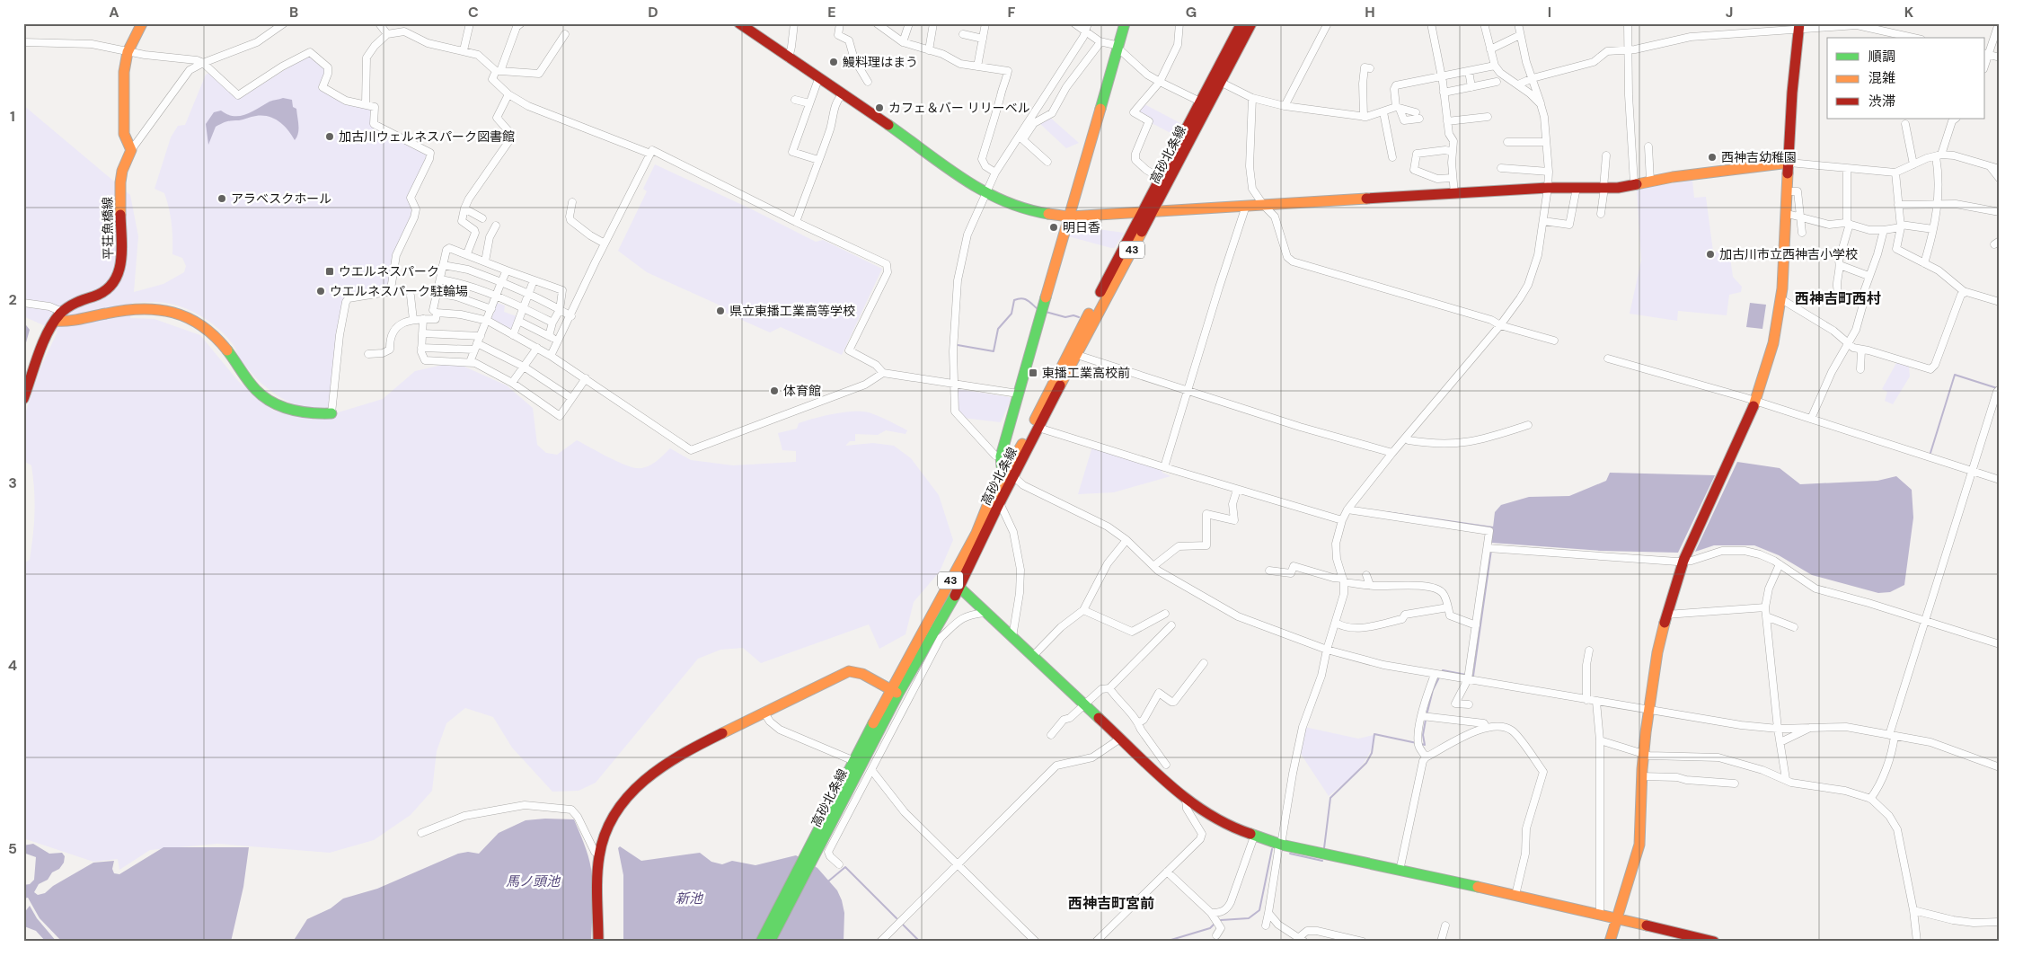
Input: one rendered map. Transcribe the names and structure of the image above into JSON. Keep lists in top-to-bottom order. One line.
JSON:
{"streets":{"street":["高砂北条線","平荘魚橋線","43"]},"districts":["西神吉町西村","西神吉町宮前"],"water":["馬ノ頭池","新池"],"places":{"other":["鰻料理はまう","カフェ＆バー リリーベル","加古川ウェルネスパーク図書館","西神吉幼稚園","アラベスクホール","明日香","加古川市立西神吉小学校","ウエルネスパーク駐輪場","県立東播工業高等学校","体育館"],"transit":["ウエルネスパーク","東播工業高校前"]},"legend":["順調","混雑","渋滞"],"grid":{"columns":["A","B","C","D","E","F","G","H","I","J","K"],"rows":["1","2","3","4","5"]}}
